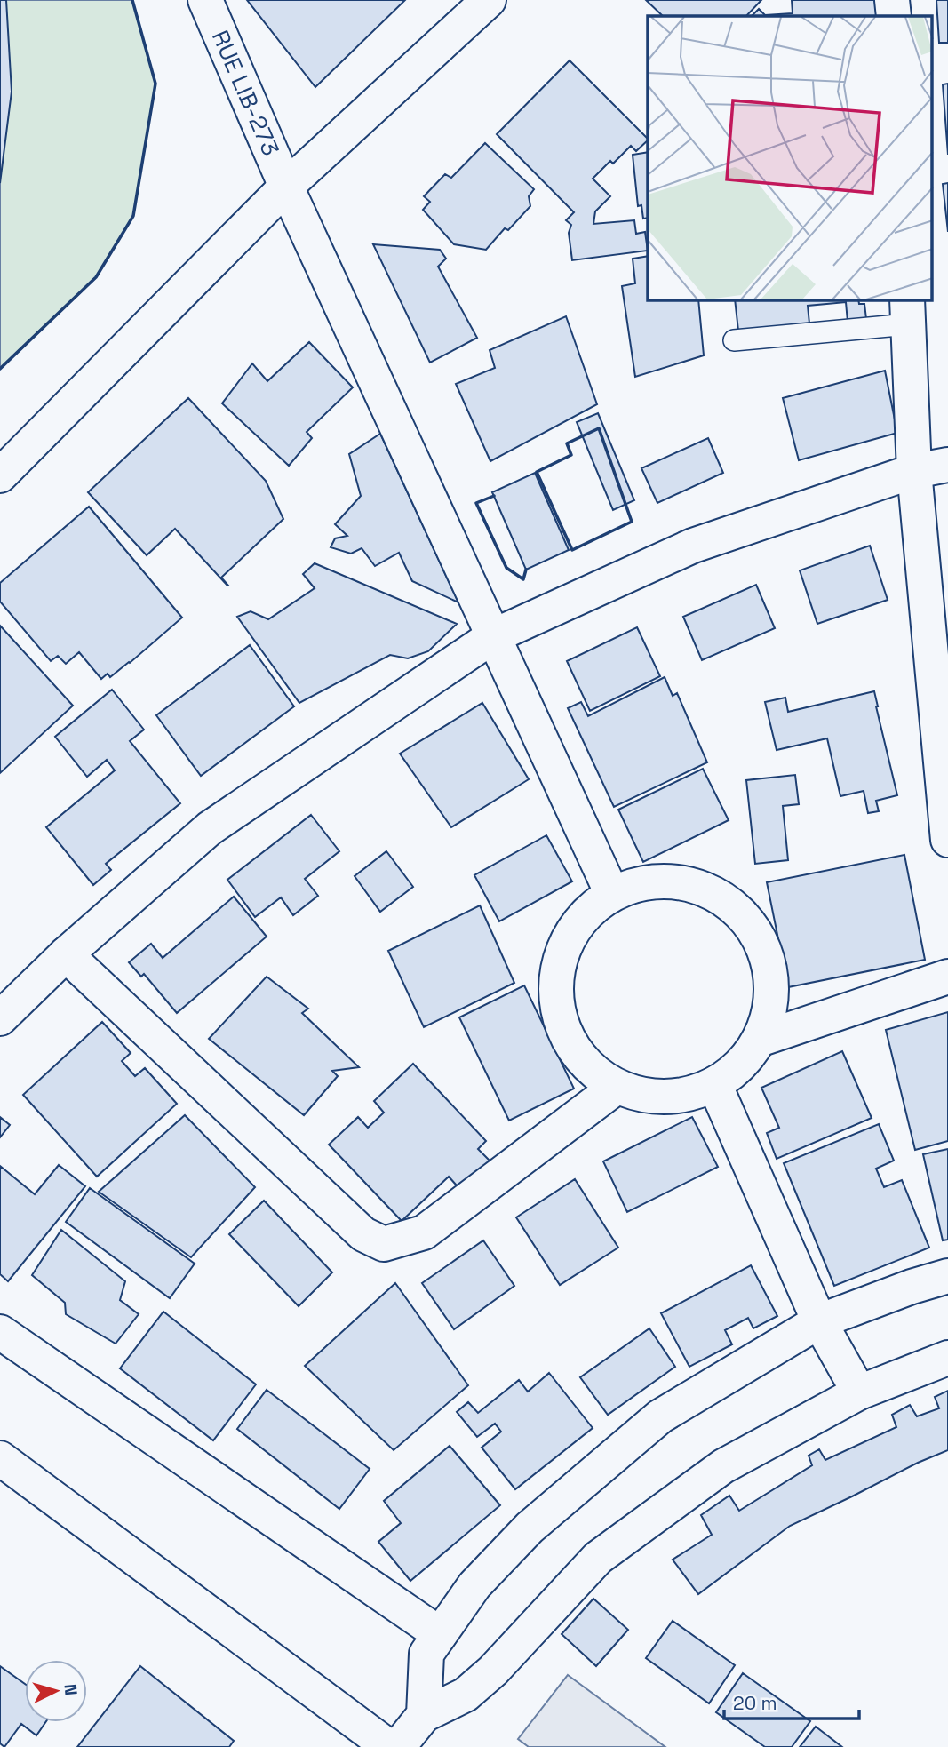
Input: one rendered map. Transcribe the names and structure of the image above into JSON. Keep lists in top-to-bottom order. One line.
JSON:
{"streets":{"street":["RUE LIB-273"]},"scale_bar":"20 m","north":"right"}
